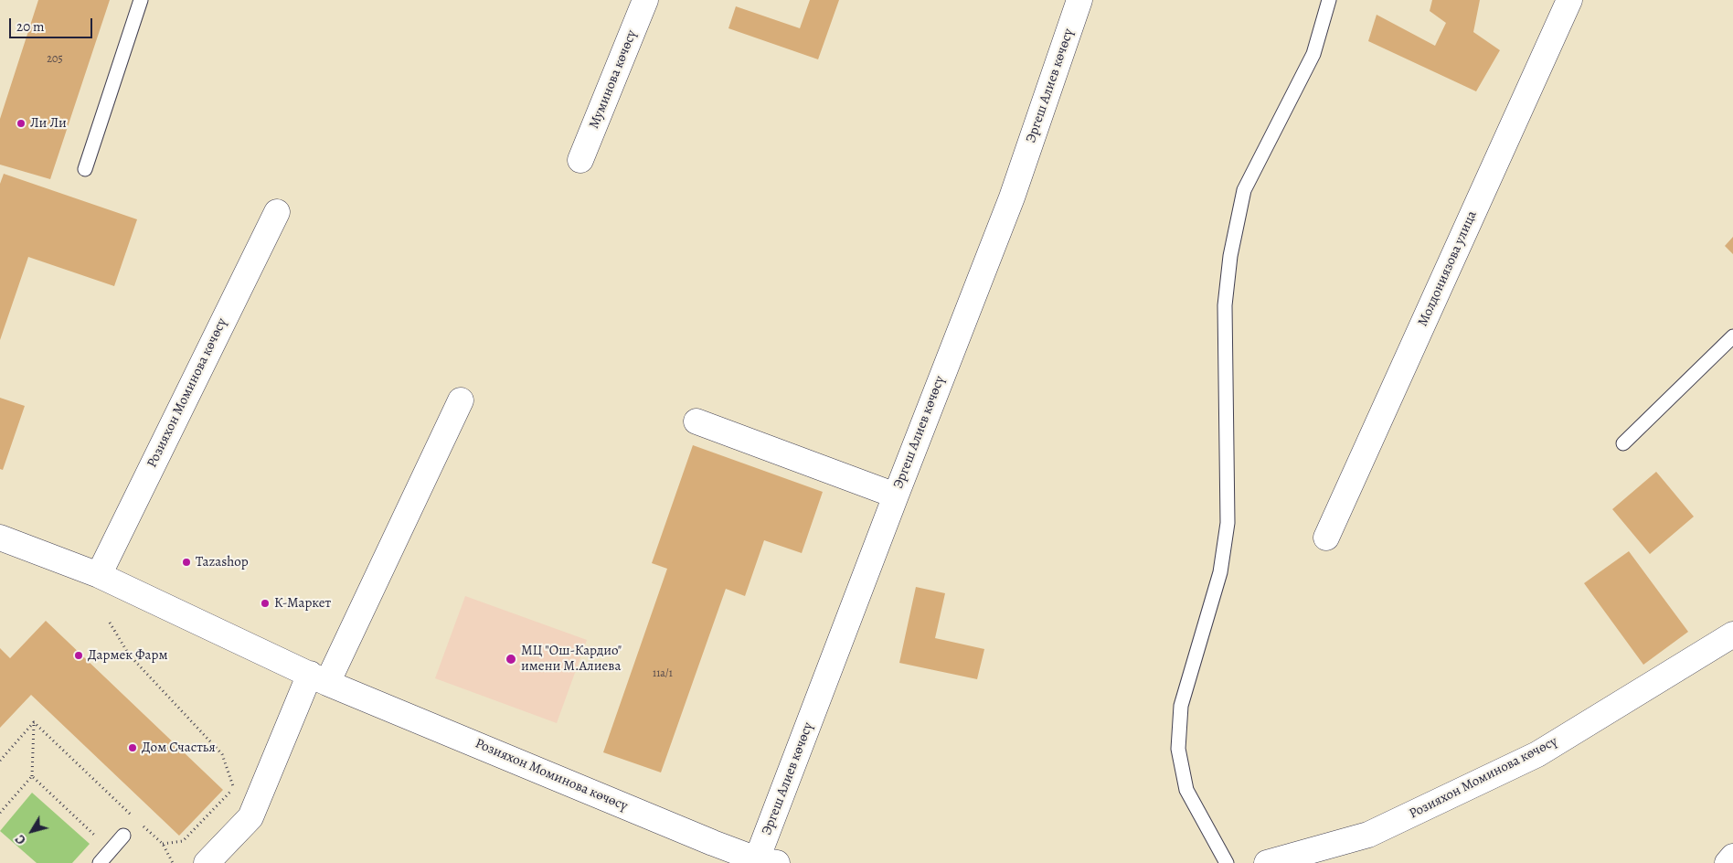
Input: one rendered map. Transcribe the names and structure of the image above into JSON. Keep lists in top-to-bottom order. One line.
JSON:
{"streets":{"street":["Муминова көчөсү","Эргеш Алиев көчөсү","Молдониязова улица","Розияхон Моминова көчөсү"]},"crossings":[["Эргеш Алиев көчөсү","Розияхон Моминова көчөсү"]],"places":["Ли Ли","Tazashop","К-Маркет","Дармек Фарм","МЦ \"Ош-Кардио\" имени М.Алиева","Дом Счастья"],"house_numbers":["205","11а/1"],"scale_bar":"20 m","north":"bottom left"}
